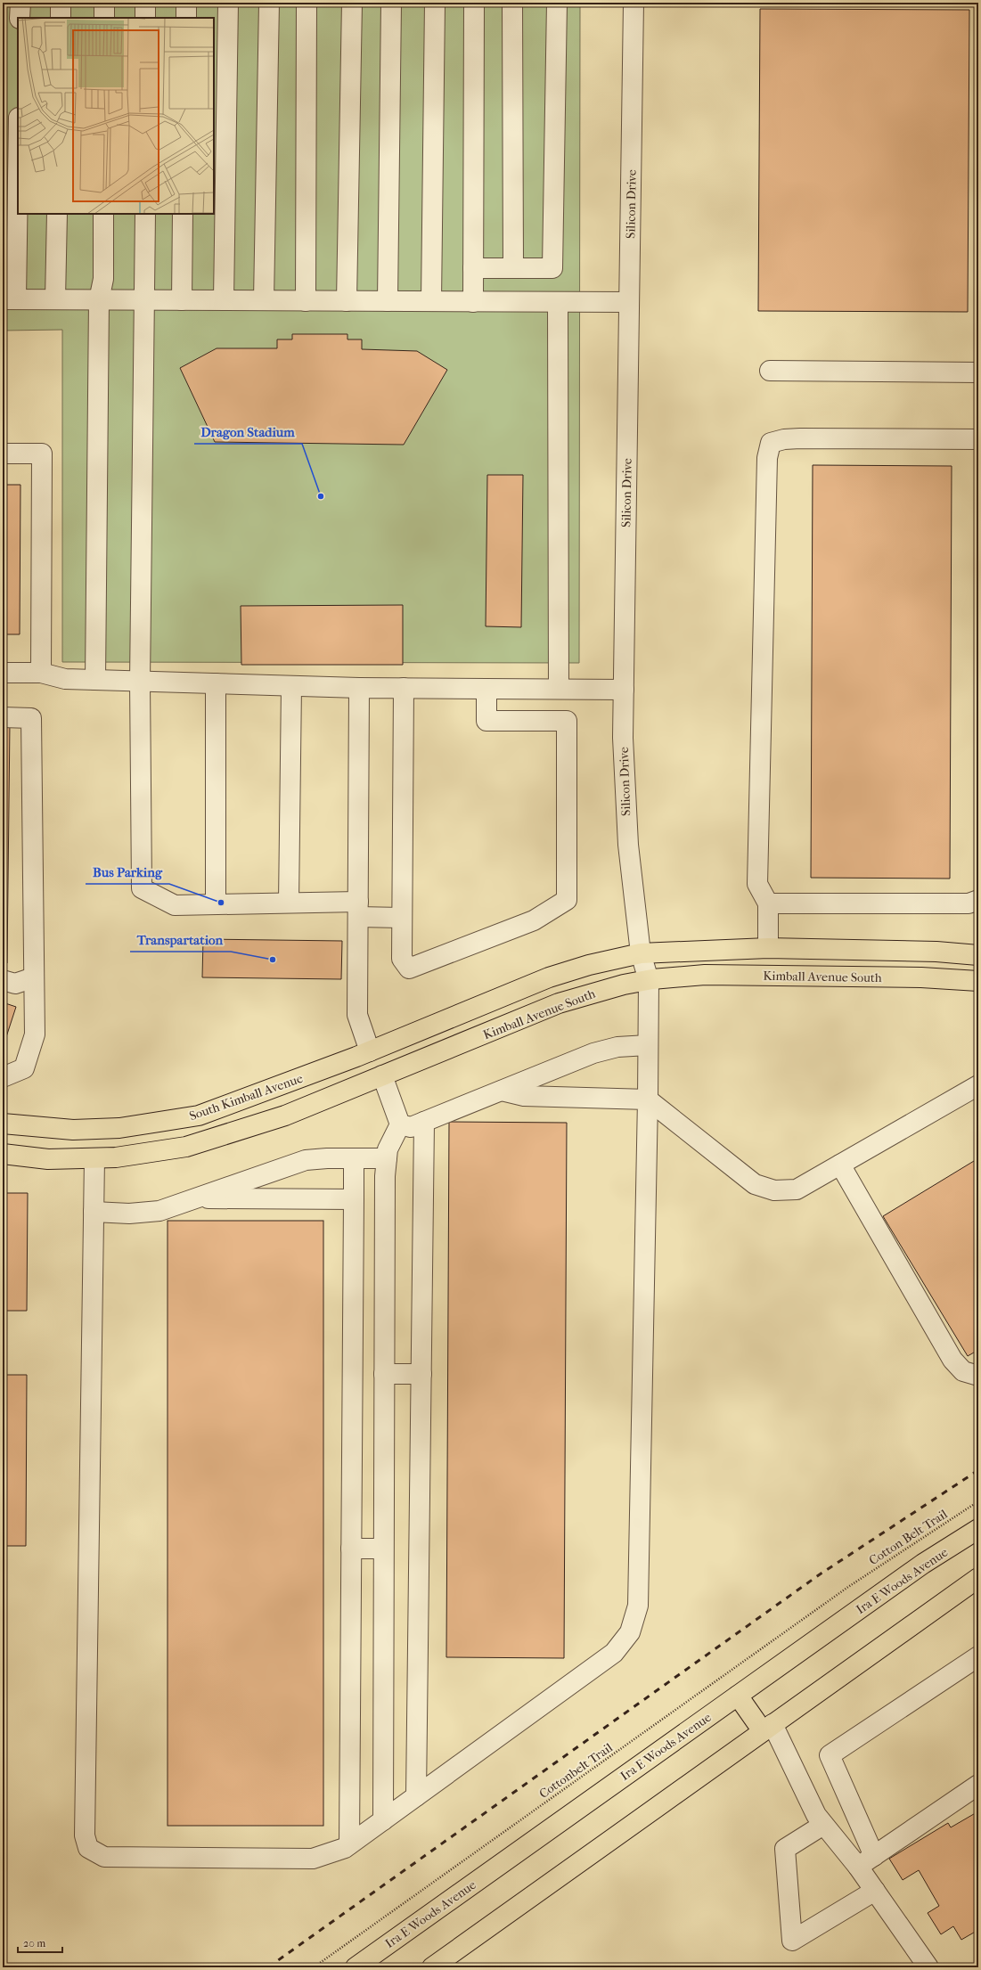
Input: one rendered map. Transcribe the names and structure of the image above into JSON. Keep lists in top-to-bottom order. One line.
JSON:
{"streets":{"main road":["Kimball Avenue South","South Kimball Avenue","Ira E Woods Avenue"],"street":["Silicon Drive"],"path":["Cotton Belt Trail","Cottonbelt Trail"]},"crossings":[["Silicon Drive","Kimball Avenue South"],["Cotton Belt Trail","Cottonbelt Trail"]],"places":["Dragon Stadium","Bus Parking","Transpartation"],"scale_bar":"20 m"}
